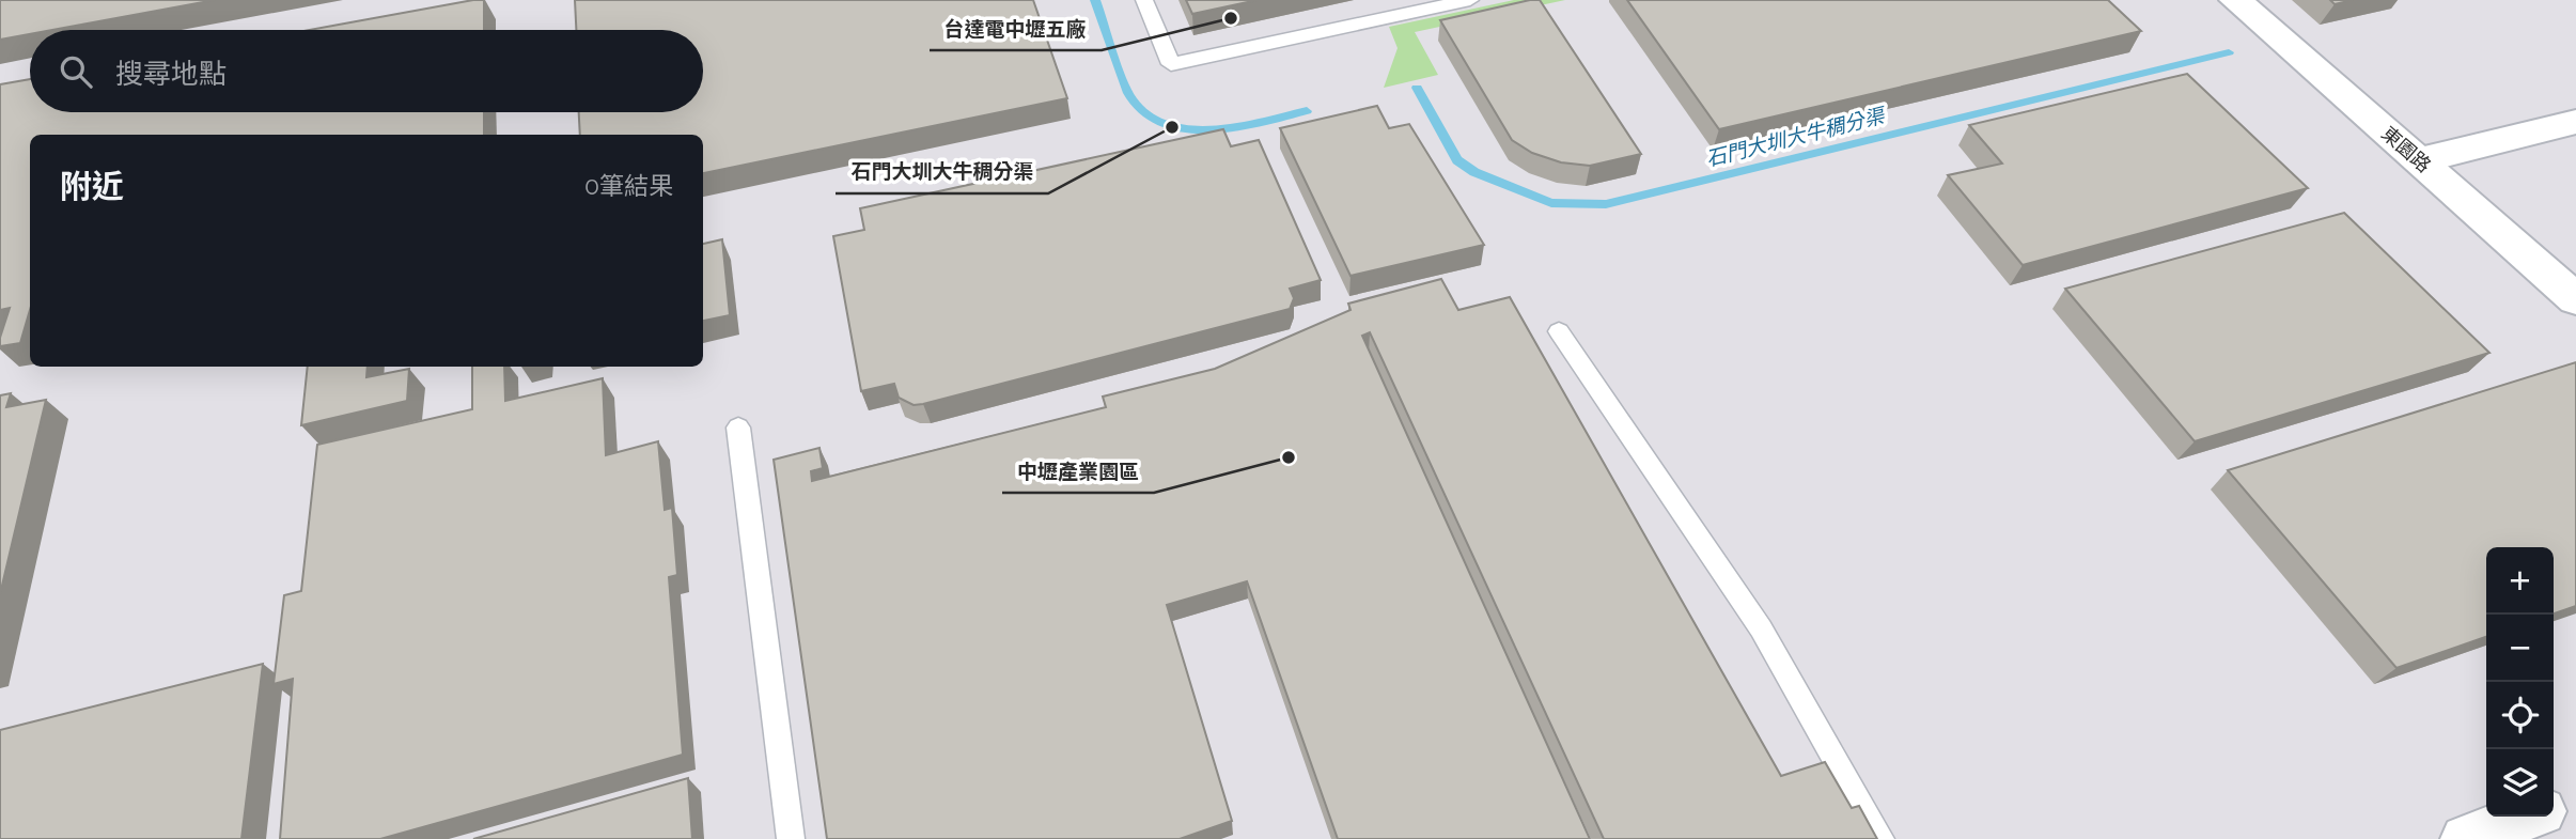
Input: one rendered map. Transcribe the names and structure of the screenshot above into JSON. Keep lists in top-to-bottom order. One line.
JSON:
{"streets":{"street":["東園路"]},"water":["石門大圳大牛稠分渠"],"places":["台達電中壢五廠","石門大圳大牛稠分渠","中壢產業園區"],"page":{"search":"搜尋地點","heading":["附近","0筆結果"],"map_buttons":["+","−"]}}
